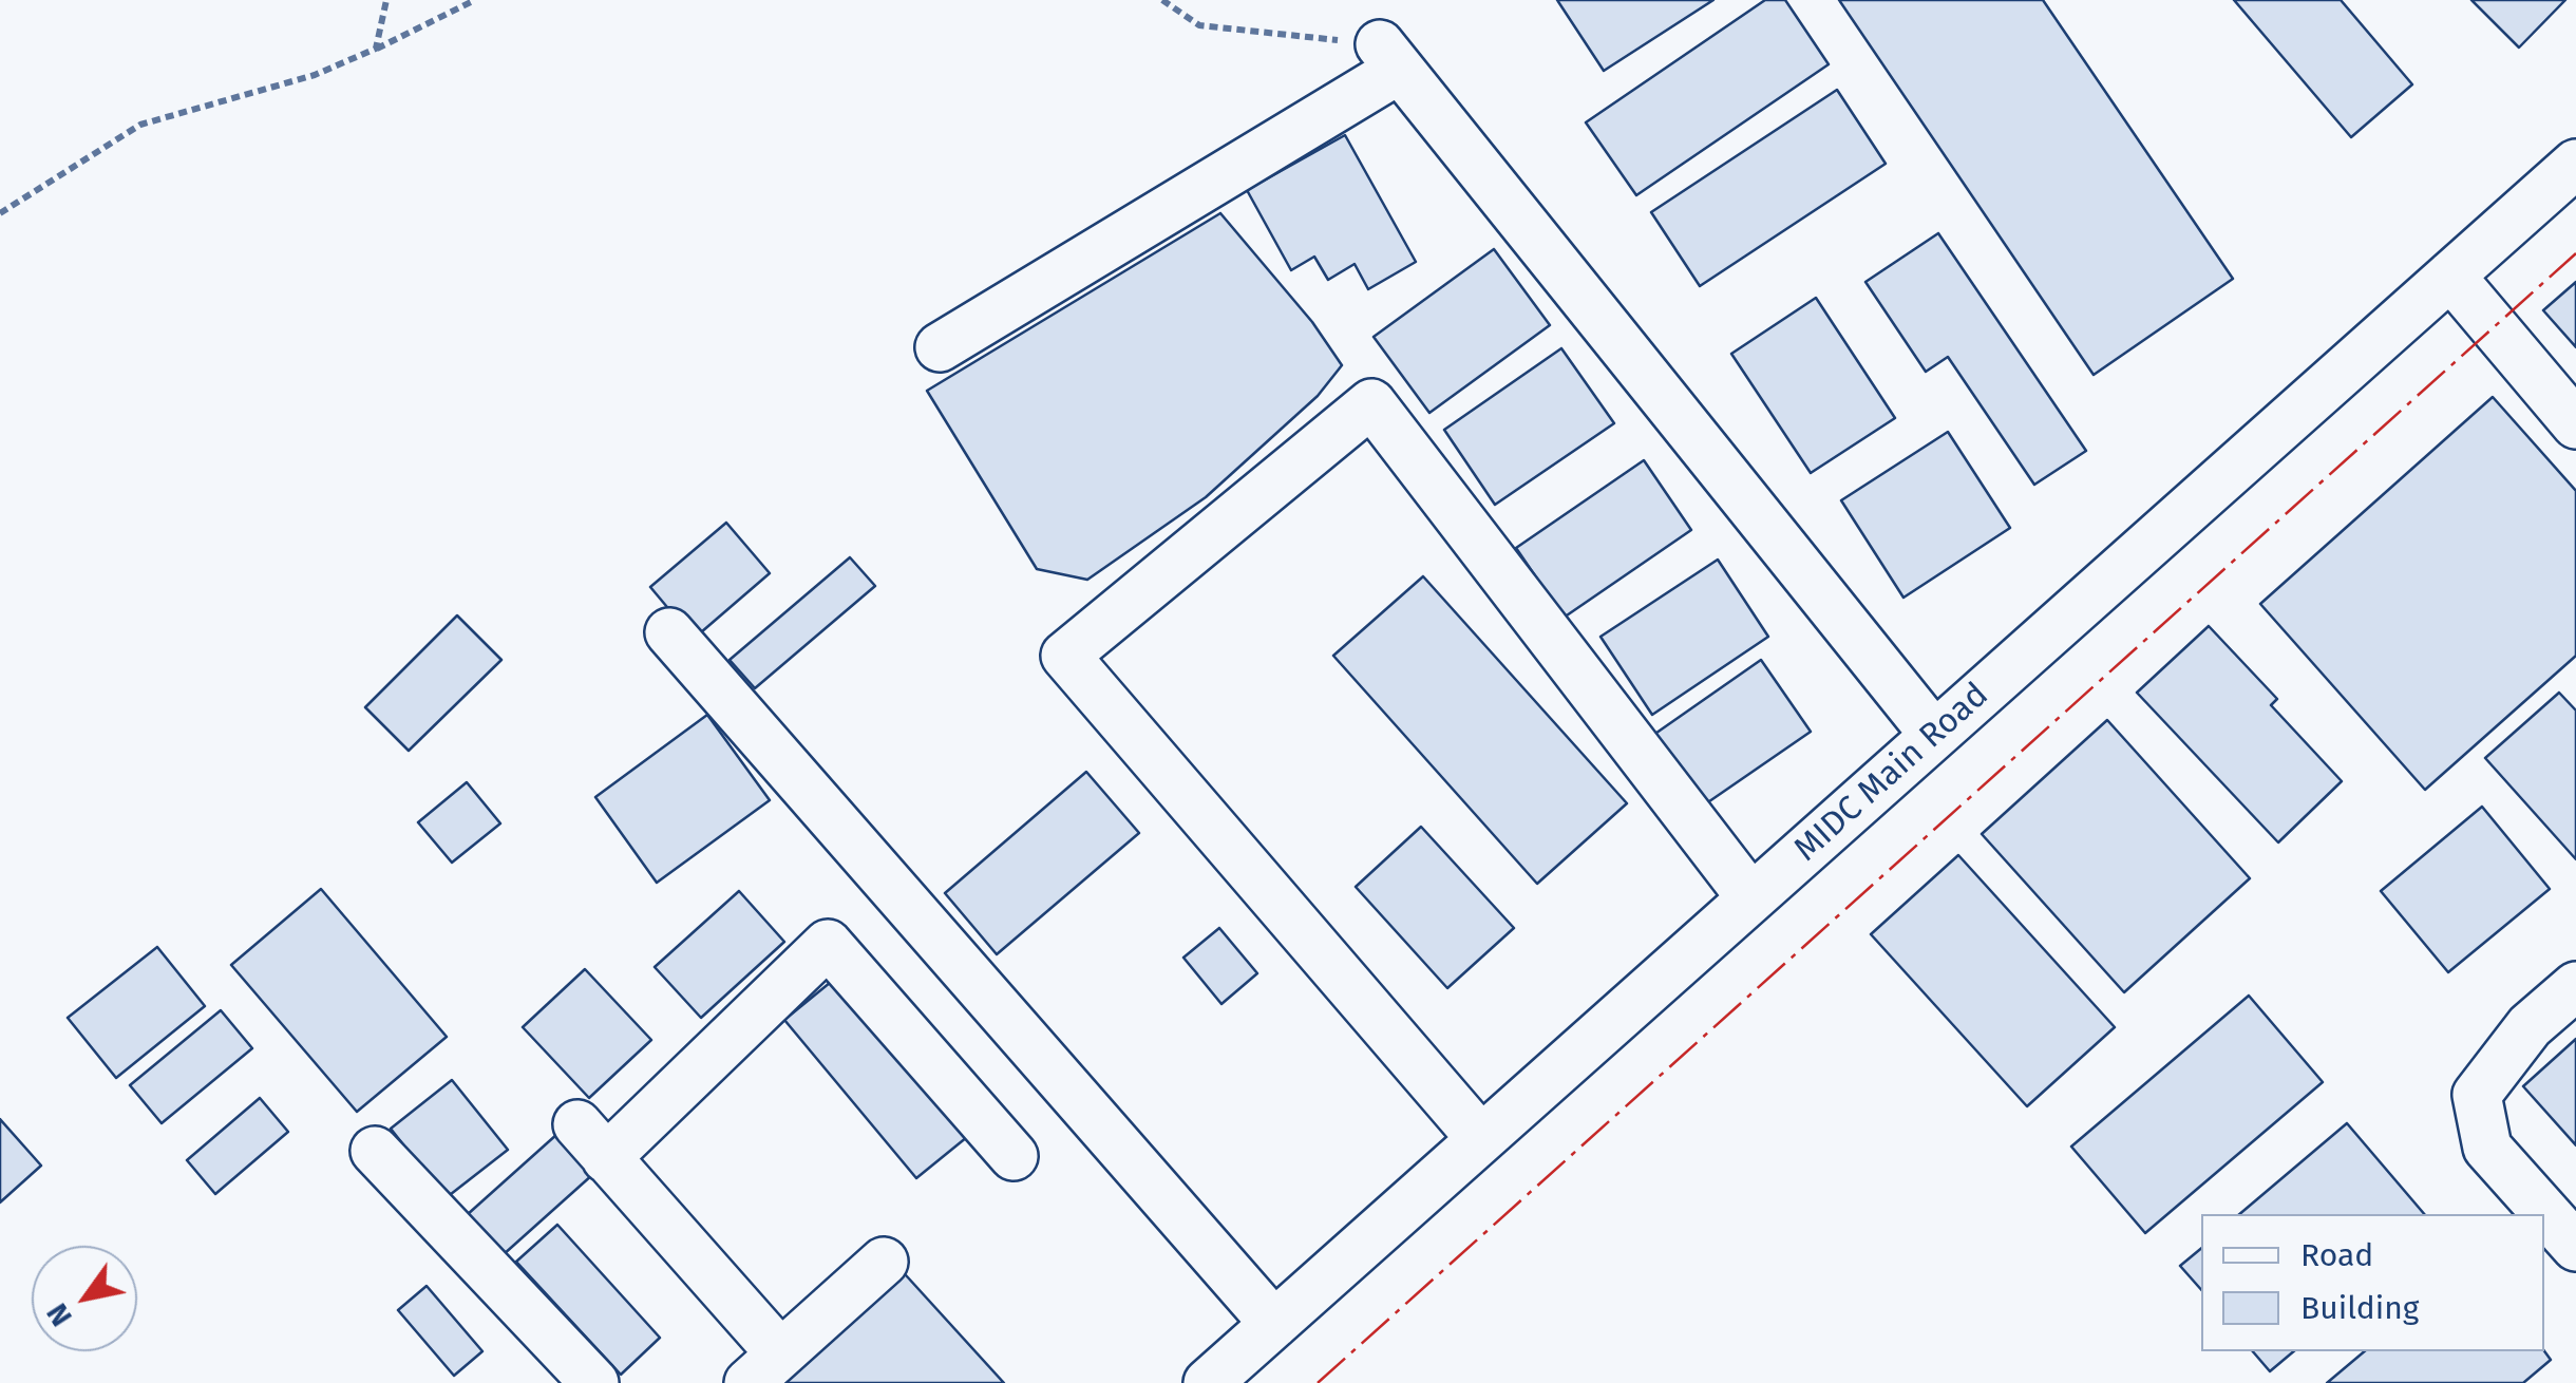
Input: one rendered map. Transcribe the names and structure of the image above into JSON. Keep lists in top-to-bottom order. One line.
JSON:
{"streets":{"street":["MIDC Main Road"]},"legend":["Road","Building"],"north":"bottom left"}
